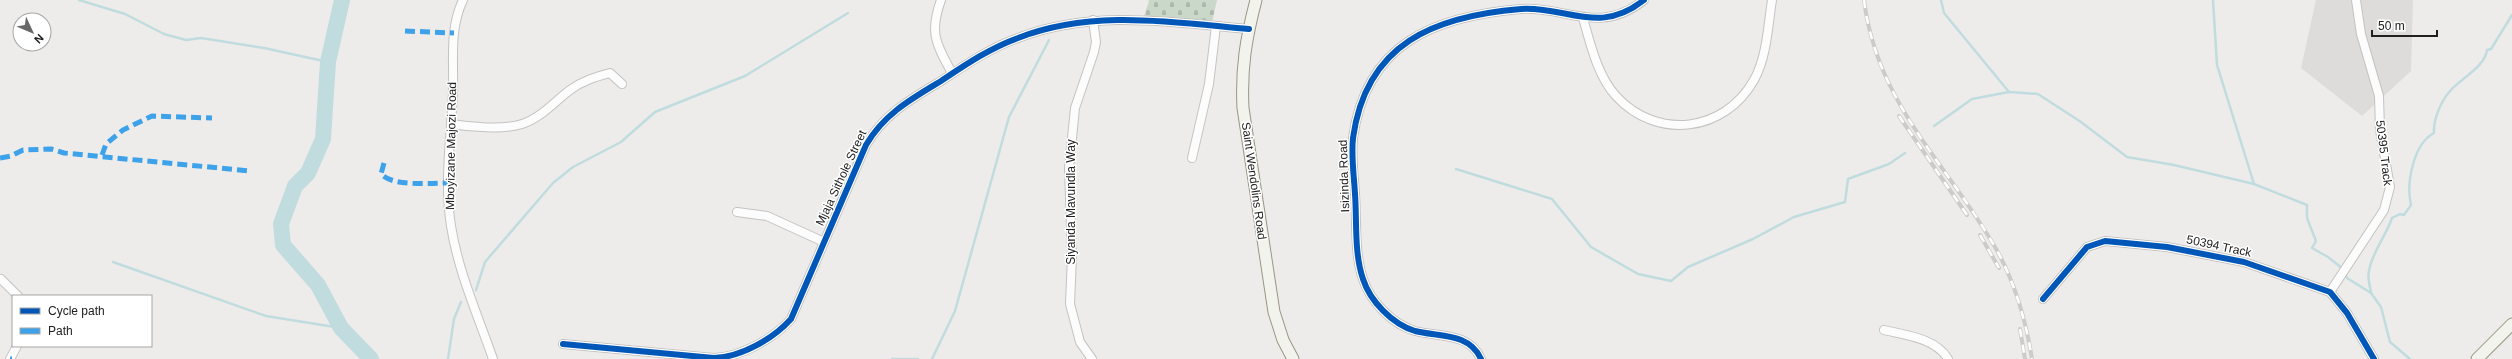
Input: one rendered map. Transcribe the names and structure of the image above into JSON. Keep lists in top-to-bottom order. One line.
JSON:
{"streets":{"street":["Mboyizane Majozi Road","50395 Track","Isizinda Road","Mjaja Sithole Street","Saint Wendolins Road","Siyanda Mavundla Way","50394 Track"]},"crossings":[["50395 Track","50394 Track"],["Mjaja Sithole Street","Saint Wendolins Road"],["Mjaja Sithole Street","Siyanda Mavundla Way"]],"legend":["Cycle path","Path"],"scale_bar":"50 m","north":"bottom right"}
